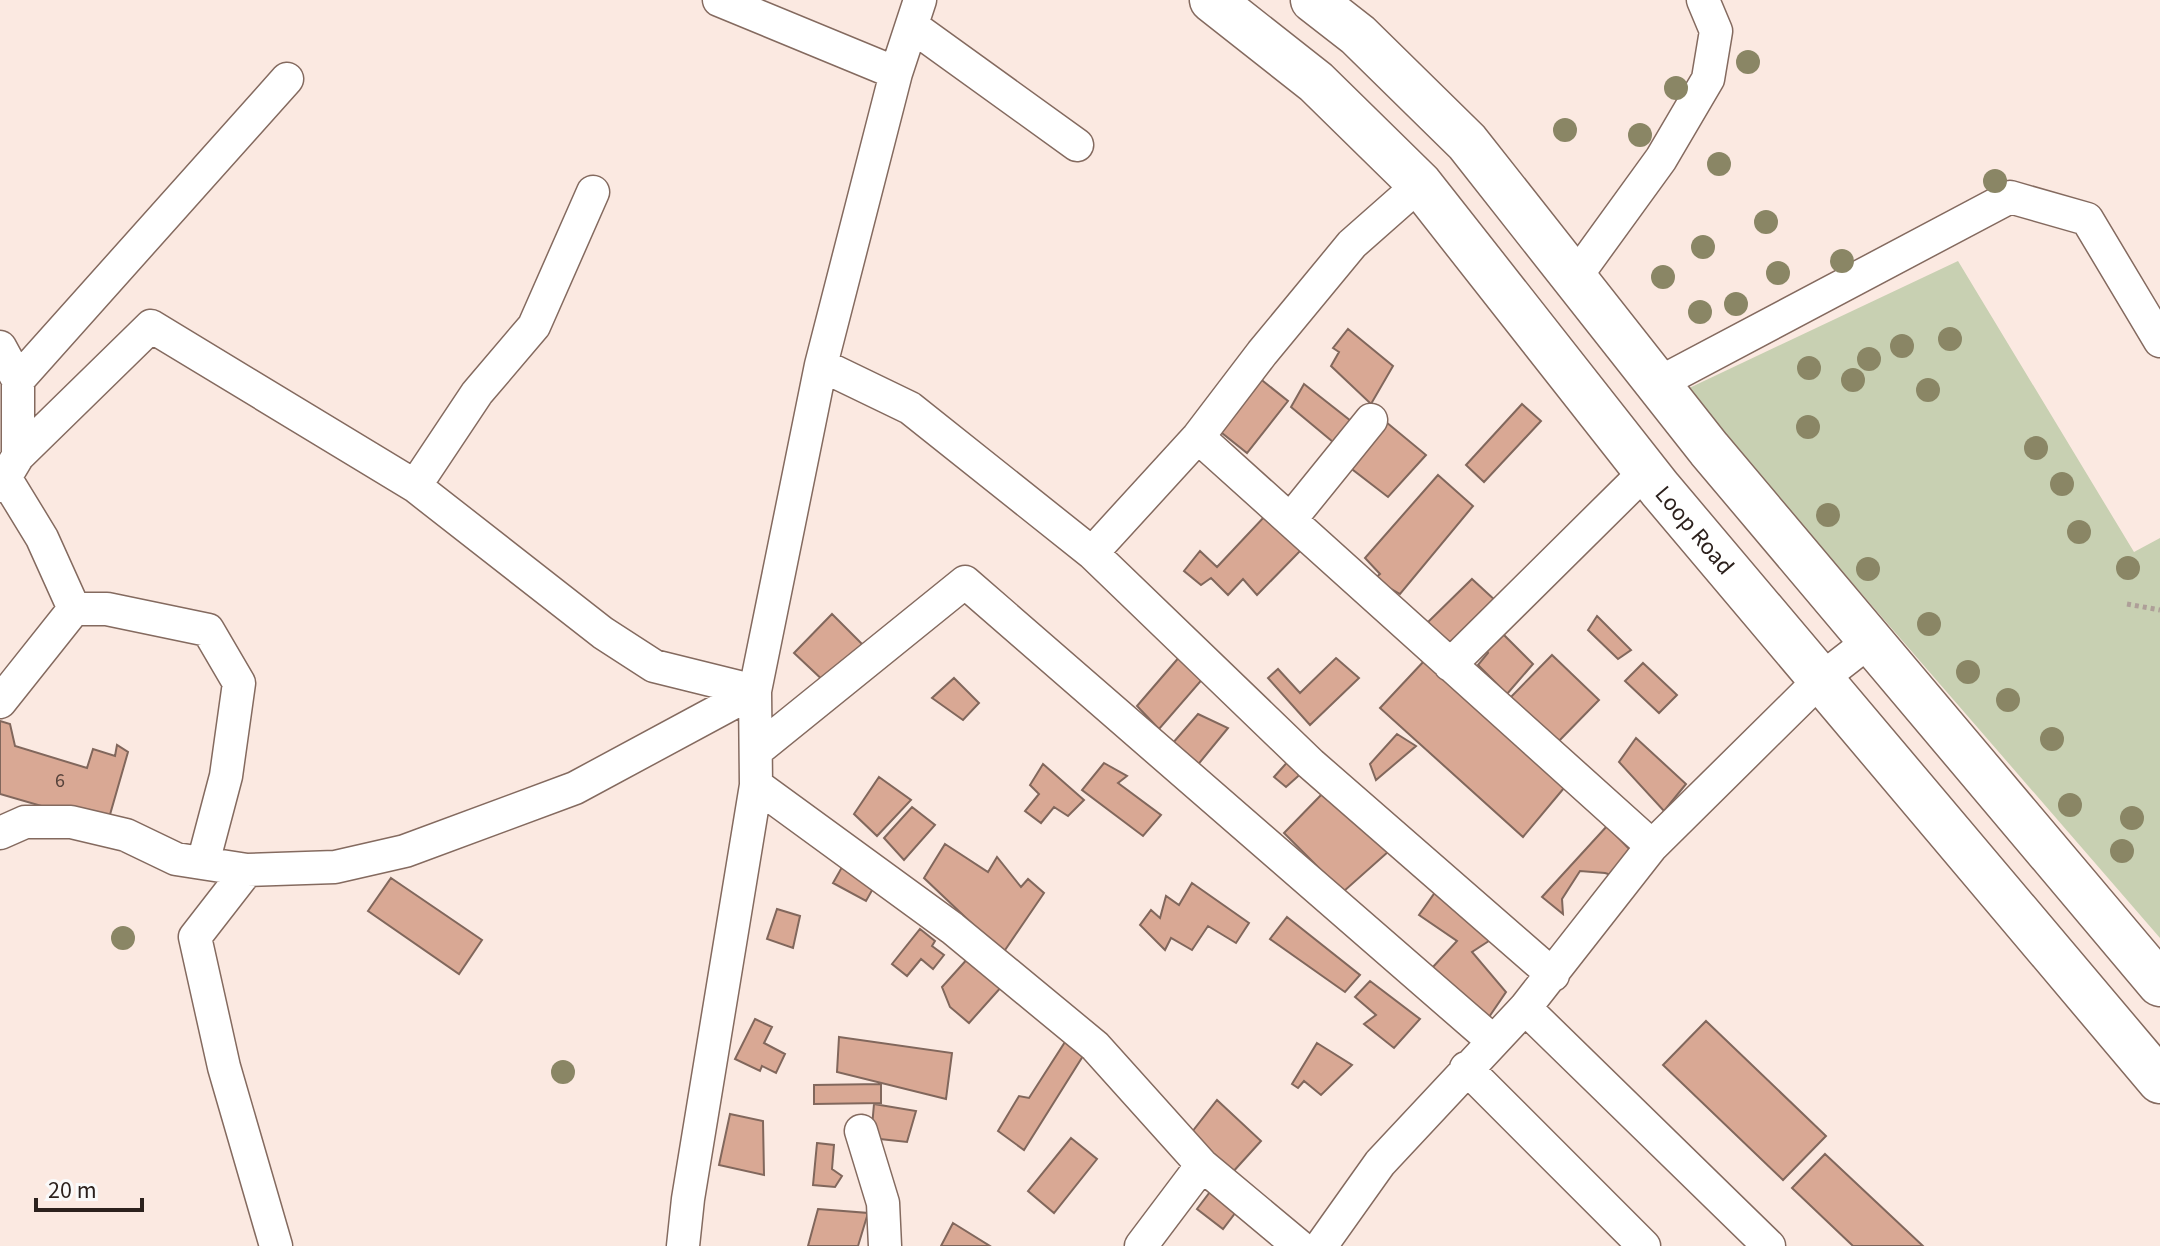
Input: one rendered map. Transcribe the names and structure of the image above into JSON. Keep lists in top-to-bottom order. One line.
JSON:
{"streets":{"main road":["Loop Road"]},"house_numbers":["6"],"scale_bar":"20 m"}
